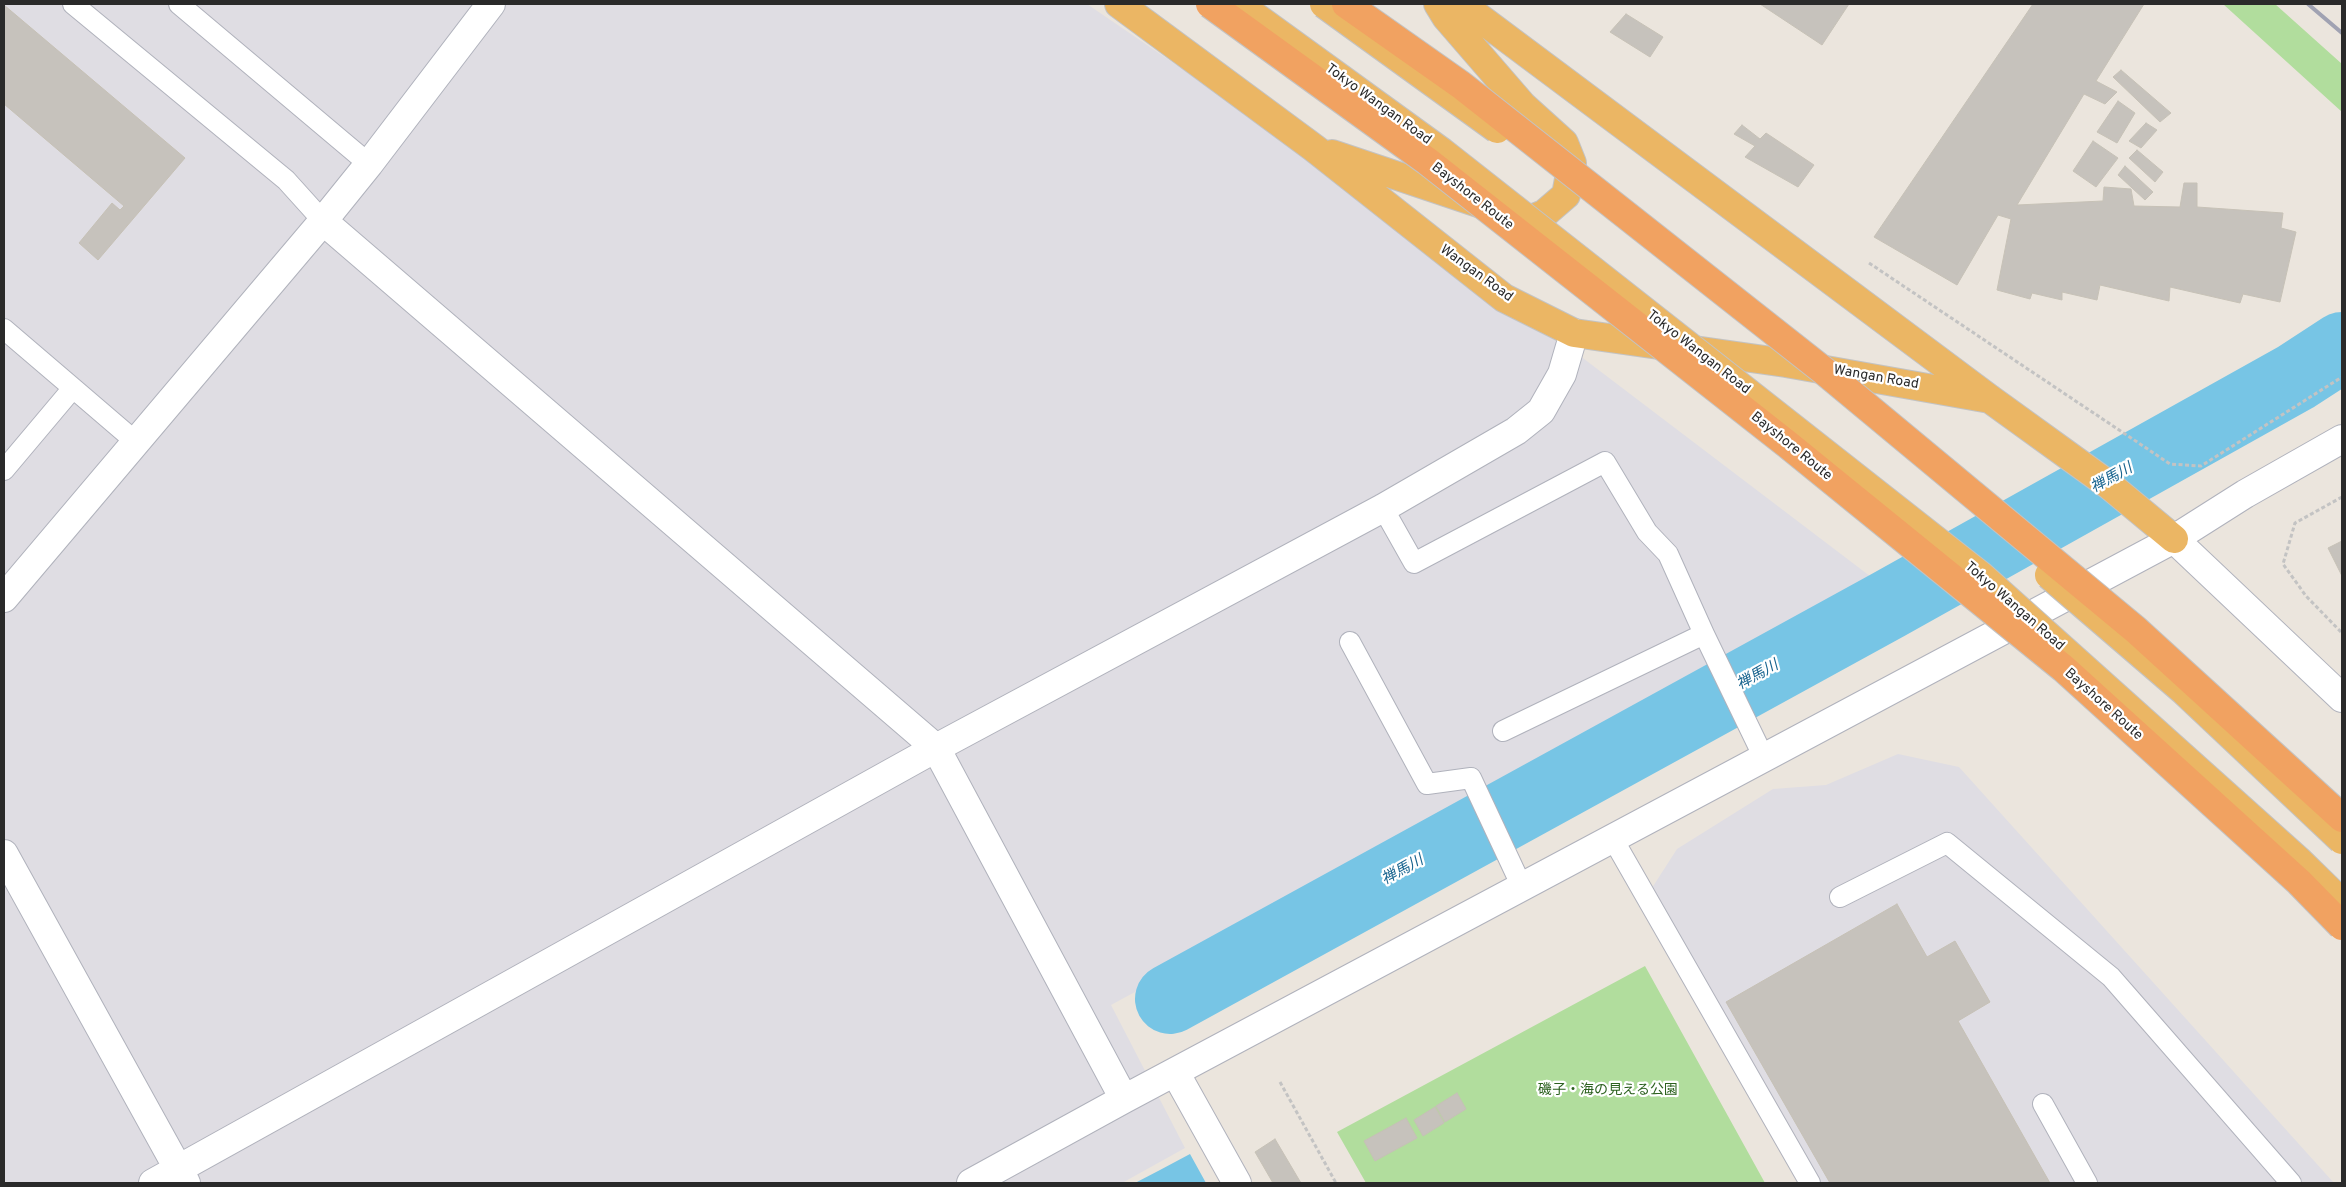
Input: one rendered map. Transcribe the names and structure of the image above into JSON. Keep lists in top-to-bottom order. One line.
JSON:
{"streets":{"highway":["Tokyo Wangan Road","Bayshore Route","Wangan Road"]},"water":["禅馬川"],"parks":["磯子・海の見える公園"]}
